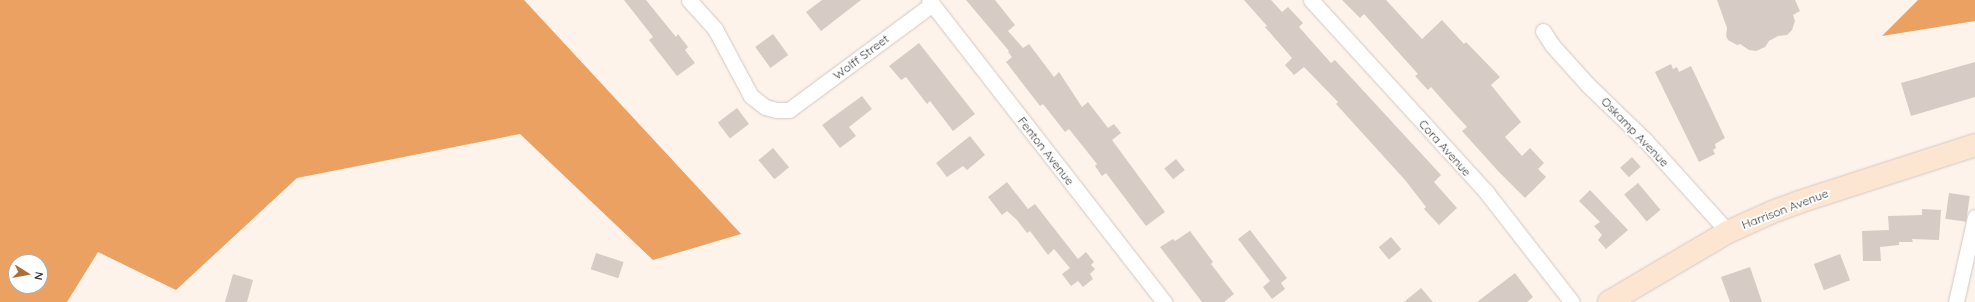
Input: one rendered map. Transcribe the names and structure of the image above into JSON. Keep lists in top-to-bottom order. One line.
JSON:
{"streets":{"main road":["Harrison Avenue"],"street":["Wolff Street","Oskamp Avenue","Cora Avenue","Fenton Avenue"]},"crossings":[["Wolff Street","Fenton Avenue"],["Oskamp Avenue","Harrison Avenue"]],"north":"right"}
